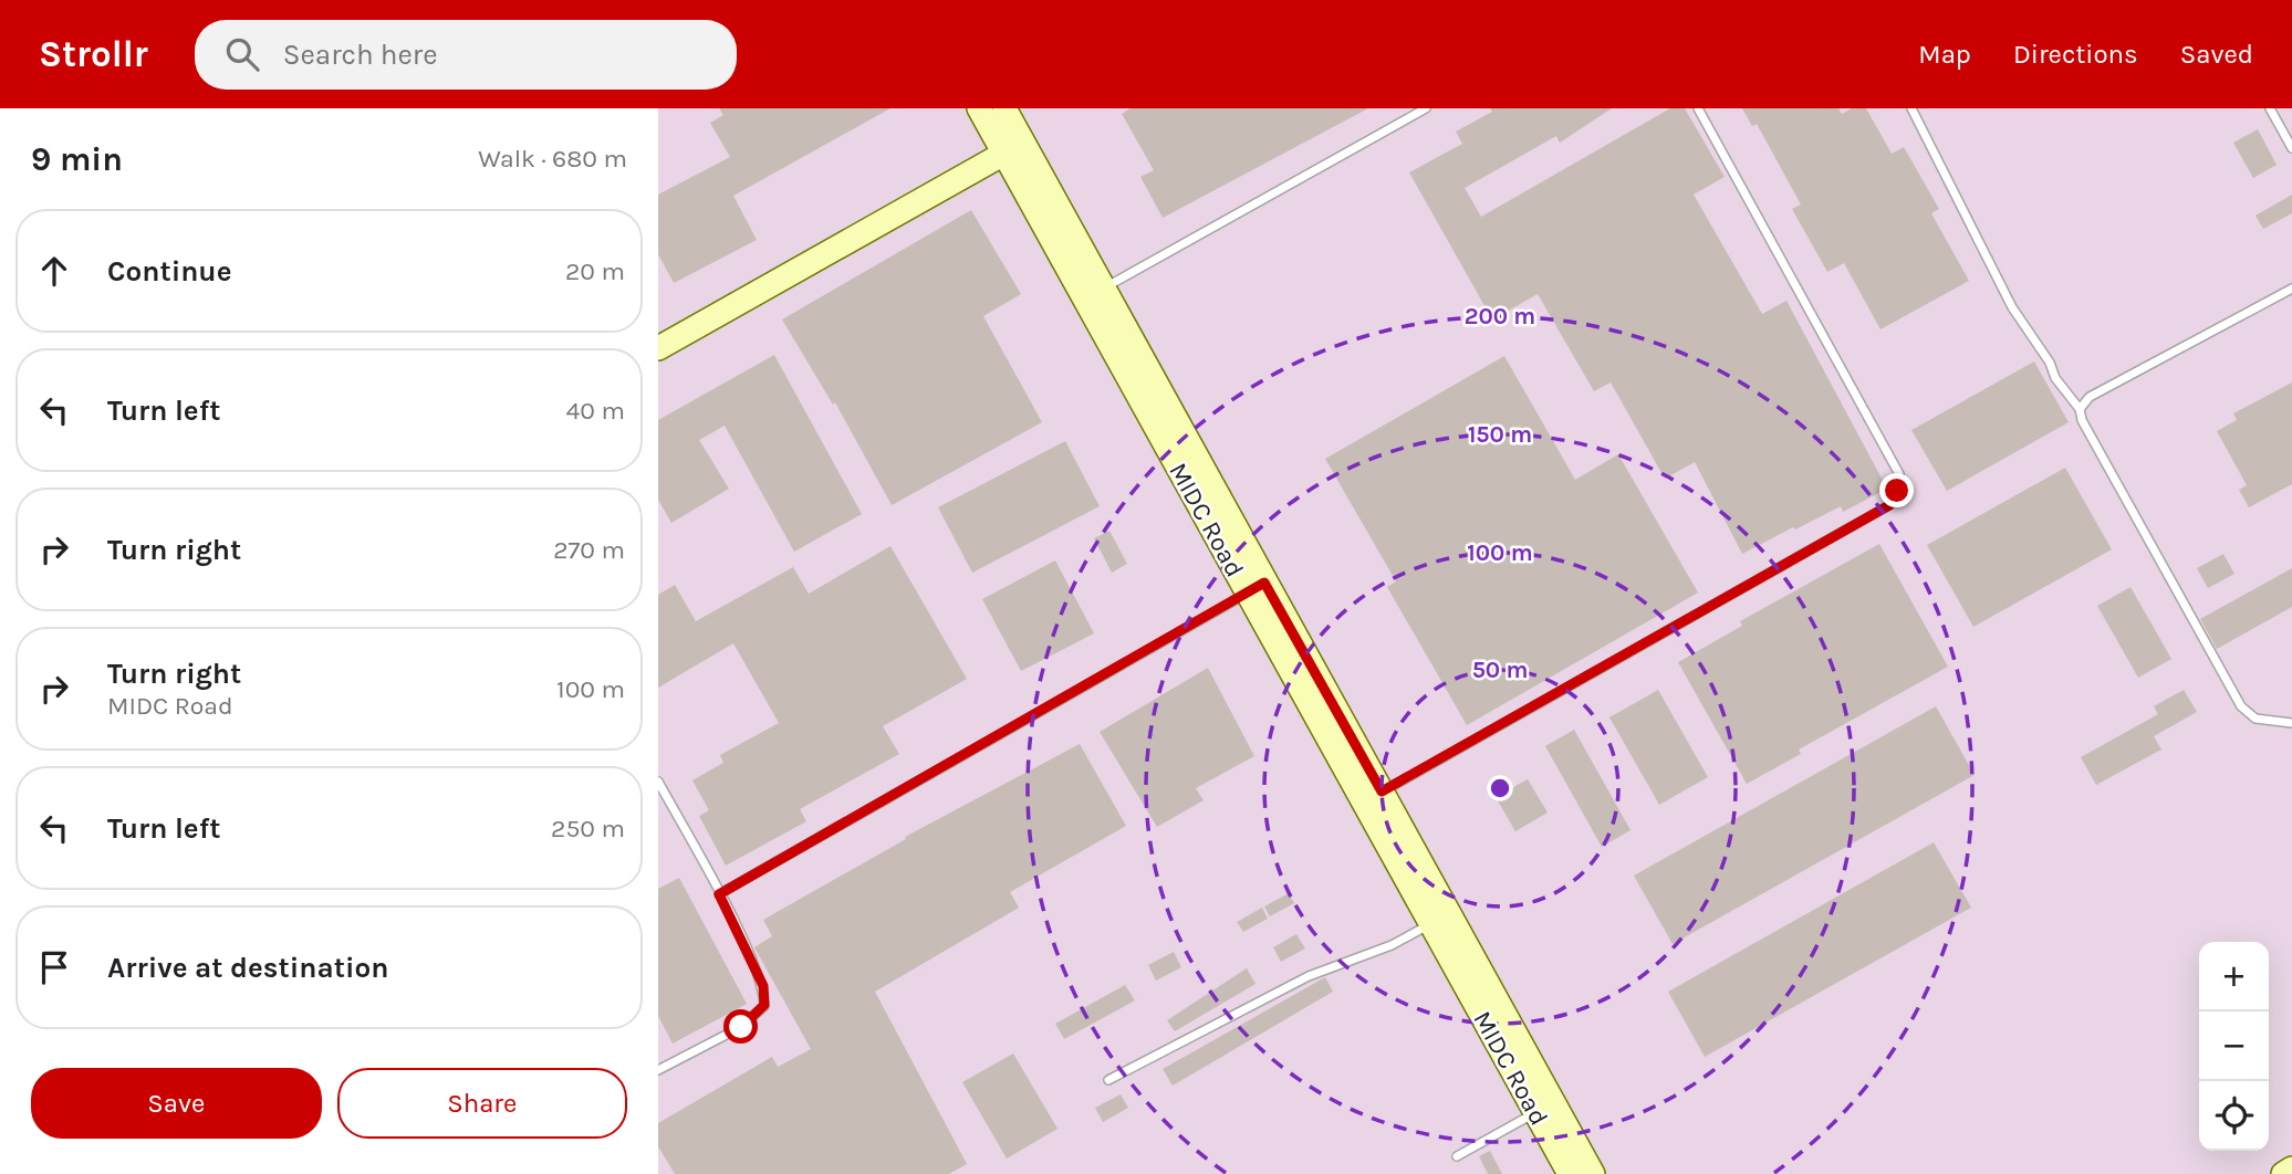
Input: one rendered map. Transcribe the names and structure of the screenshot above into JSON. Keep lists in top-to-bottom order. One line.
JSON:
{"streets":{"street":["MIDC Road"]},"page":{"header":"Strollr","search":"Search here","nav":["Map","Directions","Saved"],"heading":["9 min","Walk · 680 m"],"list":[["Continue","20 m"],["Turn left","40 m"],["Turn right","270 m"],["Turn right","MIDC Road","100 m"],["Turn left","250 m"],"Arrive at destination"],"map_buttons":["+","−"],"buttons":["Save","Share"]},"rings":["200 m","150 m","100 m","50 m"]}
